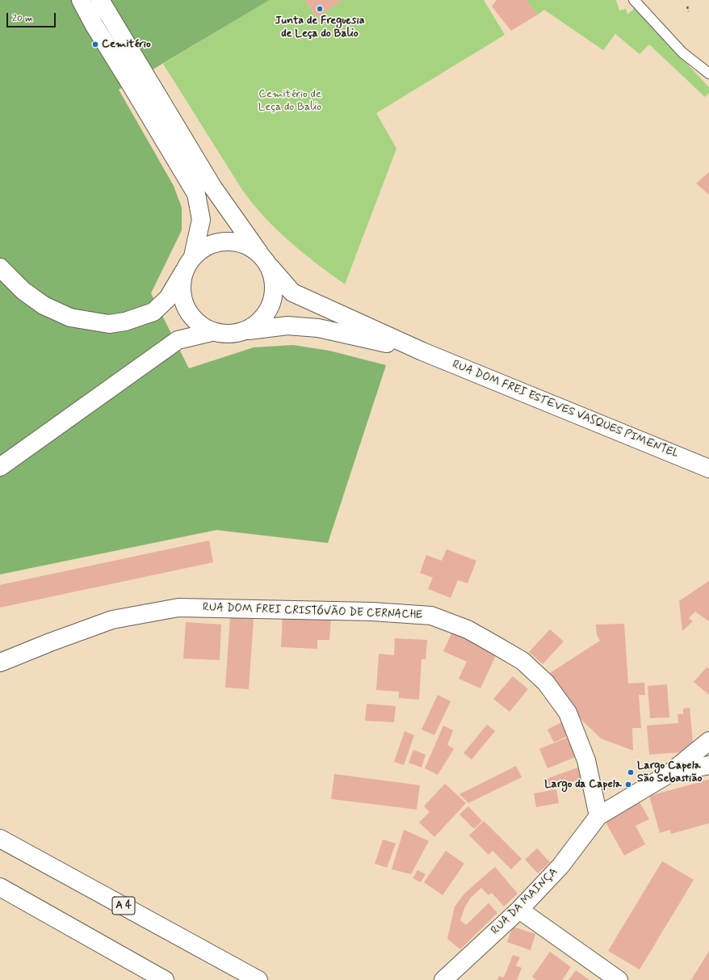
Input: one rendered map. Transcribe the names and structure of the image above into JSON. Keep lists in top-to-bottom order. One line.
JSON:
{"streets":{"main road":["RUA DOM FREI ESTEVES VASQUES PIMENTEL","RUA DOM FREI CRISTÓVÃO DE CERNACHE","RUA DA MAINÇA","A 4"]},"crossings":[["RUA DOM FREI CRISTÓVÃO DE CERNACHE","RUA DA MAINÇA"]],"parks":["Cemitério de Leça do Balio"],"places":["Junta de Freguesia de Leça do Balio","Cemitério","Largo Capela São Sebastião","Largo da Capela"],"scale_bar":"20 m"}
